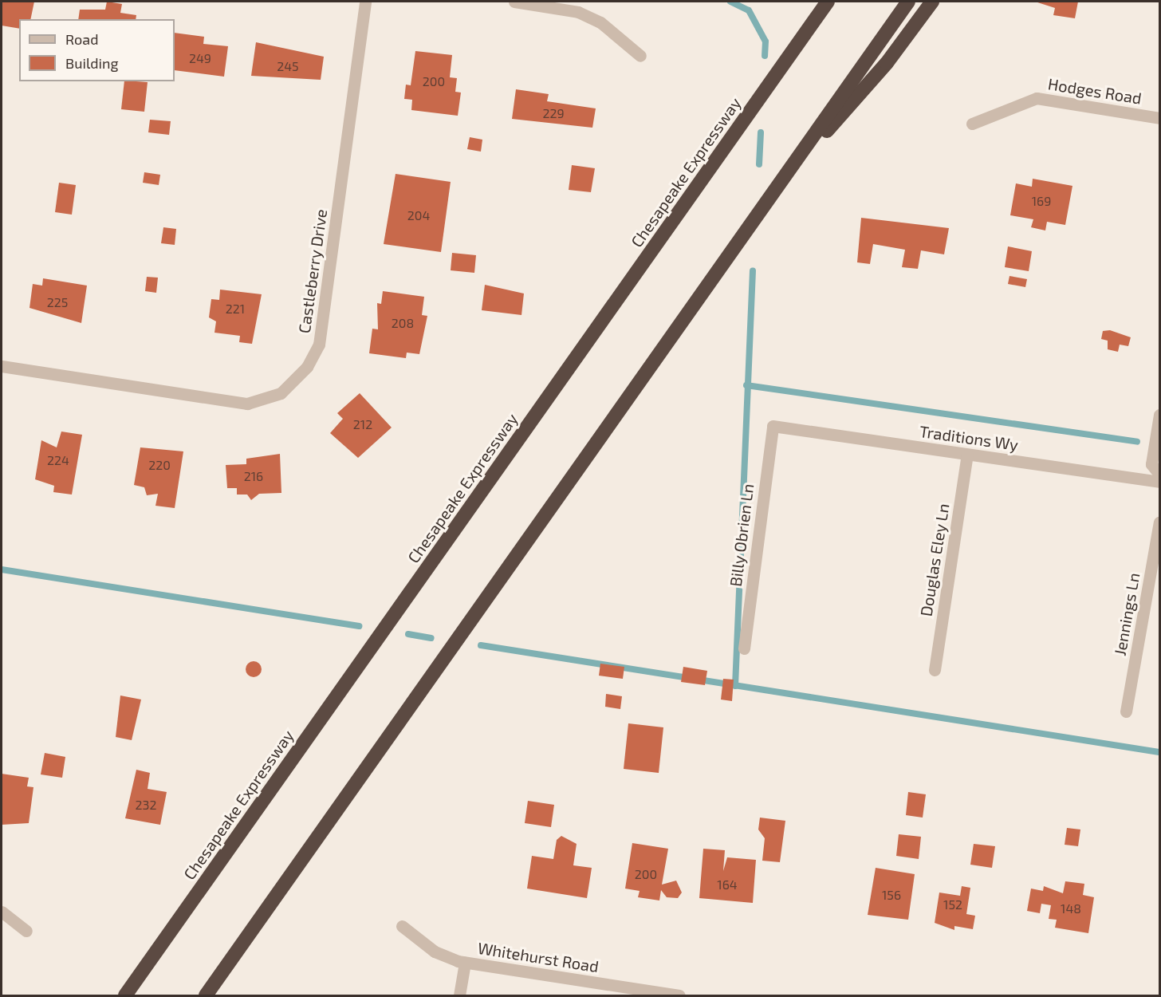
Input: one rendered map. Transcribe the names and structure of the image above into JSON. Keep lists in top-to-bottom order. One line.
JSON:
{"streets":{"highway":["Chesapeake Expressway"],"street":["Hodges Road","Castleberry Drive","Traditions Wy","Billy Obrien Ln","Douglas Eley Ln","Jennings Ln","Whitehurst Road"]},"crossings":[["Traditions Wy","Billy Obrien Ln"],["Traditions Wy","Douglas Eley Ln"]],"house_numbers":["249","245","200","229","169","204","225","221","208","212","224","220","216","232","200","164","156","152","148"],"legend":["Road","Building"]}
